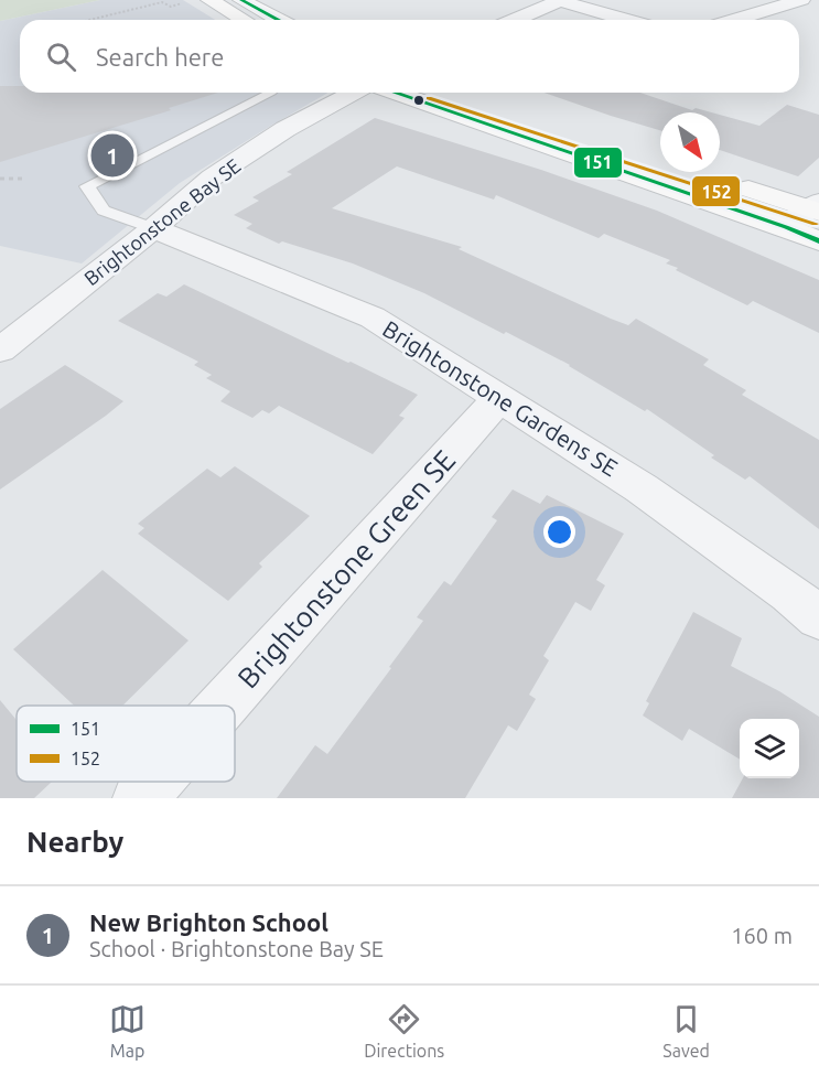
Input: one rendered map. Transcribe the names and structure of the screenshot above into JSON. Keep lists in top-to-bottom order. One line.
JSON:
{"streets":{"street":["Brightonstone Bay SE","Brightonstone Gardens SE","Brightonstone Green SE"]},"crossings":[["Brightonstone Bay SE","Brightonstone Gardens SE"],["Brightonstone Gardens SE","Brightonstone Green SE"]],"lines":["transit line 151","transit line 152"],"legend":["151","152"],"north":"bottom right","page":{"search":"Search here","pins":"1","heading":"Nearby","list":[{"mark":"1","name":"New Brighton School","note":"School · Brightonstone Bay SE","value":"160 m"}],"nav":["Map","Directions","Saved"]}}
